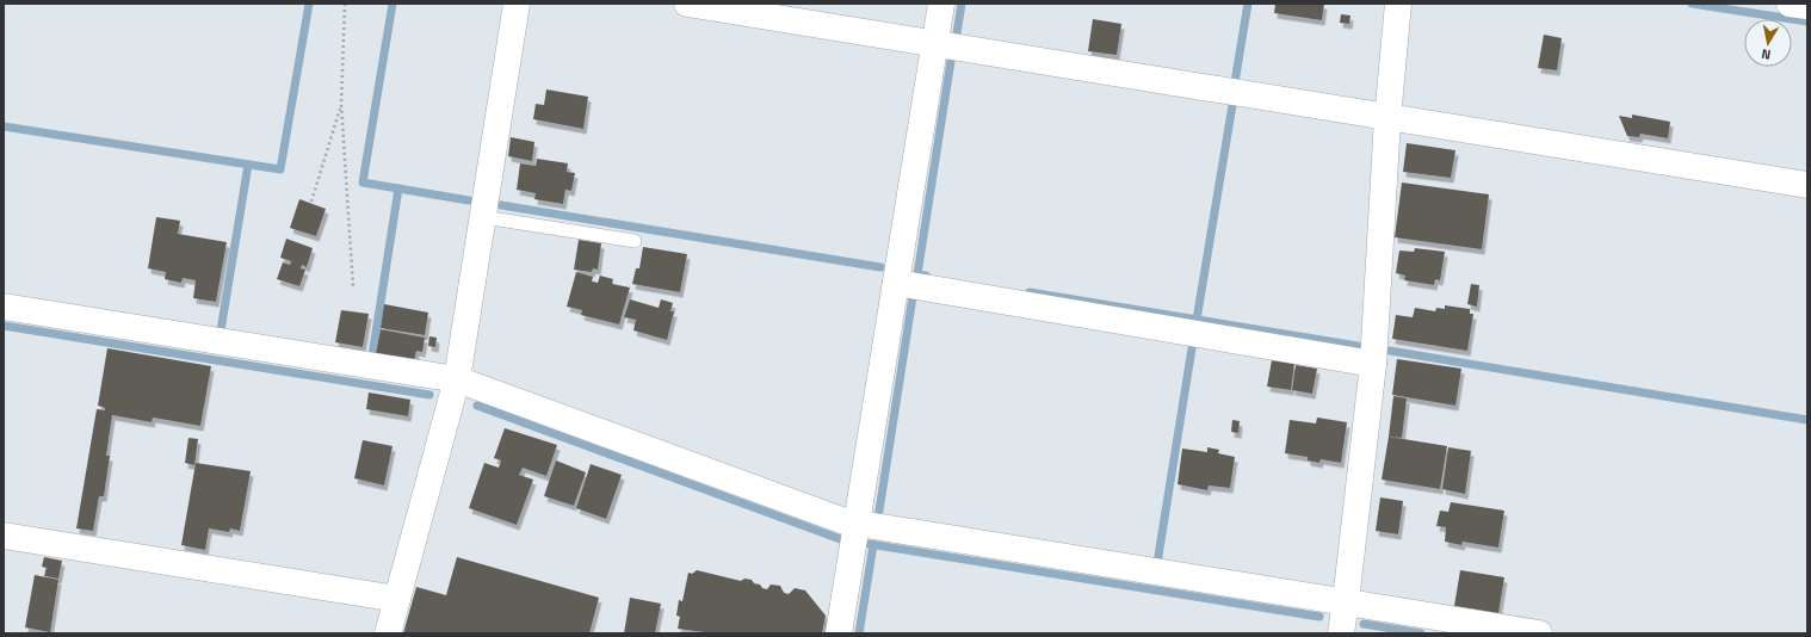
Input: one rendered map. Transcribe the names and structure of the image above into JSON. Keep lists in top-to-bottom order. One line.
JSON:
{"north":"bottom"}
